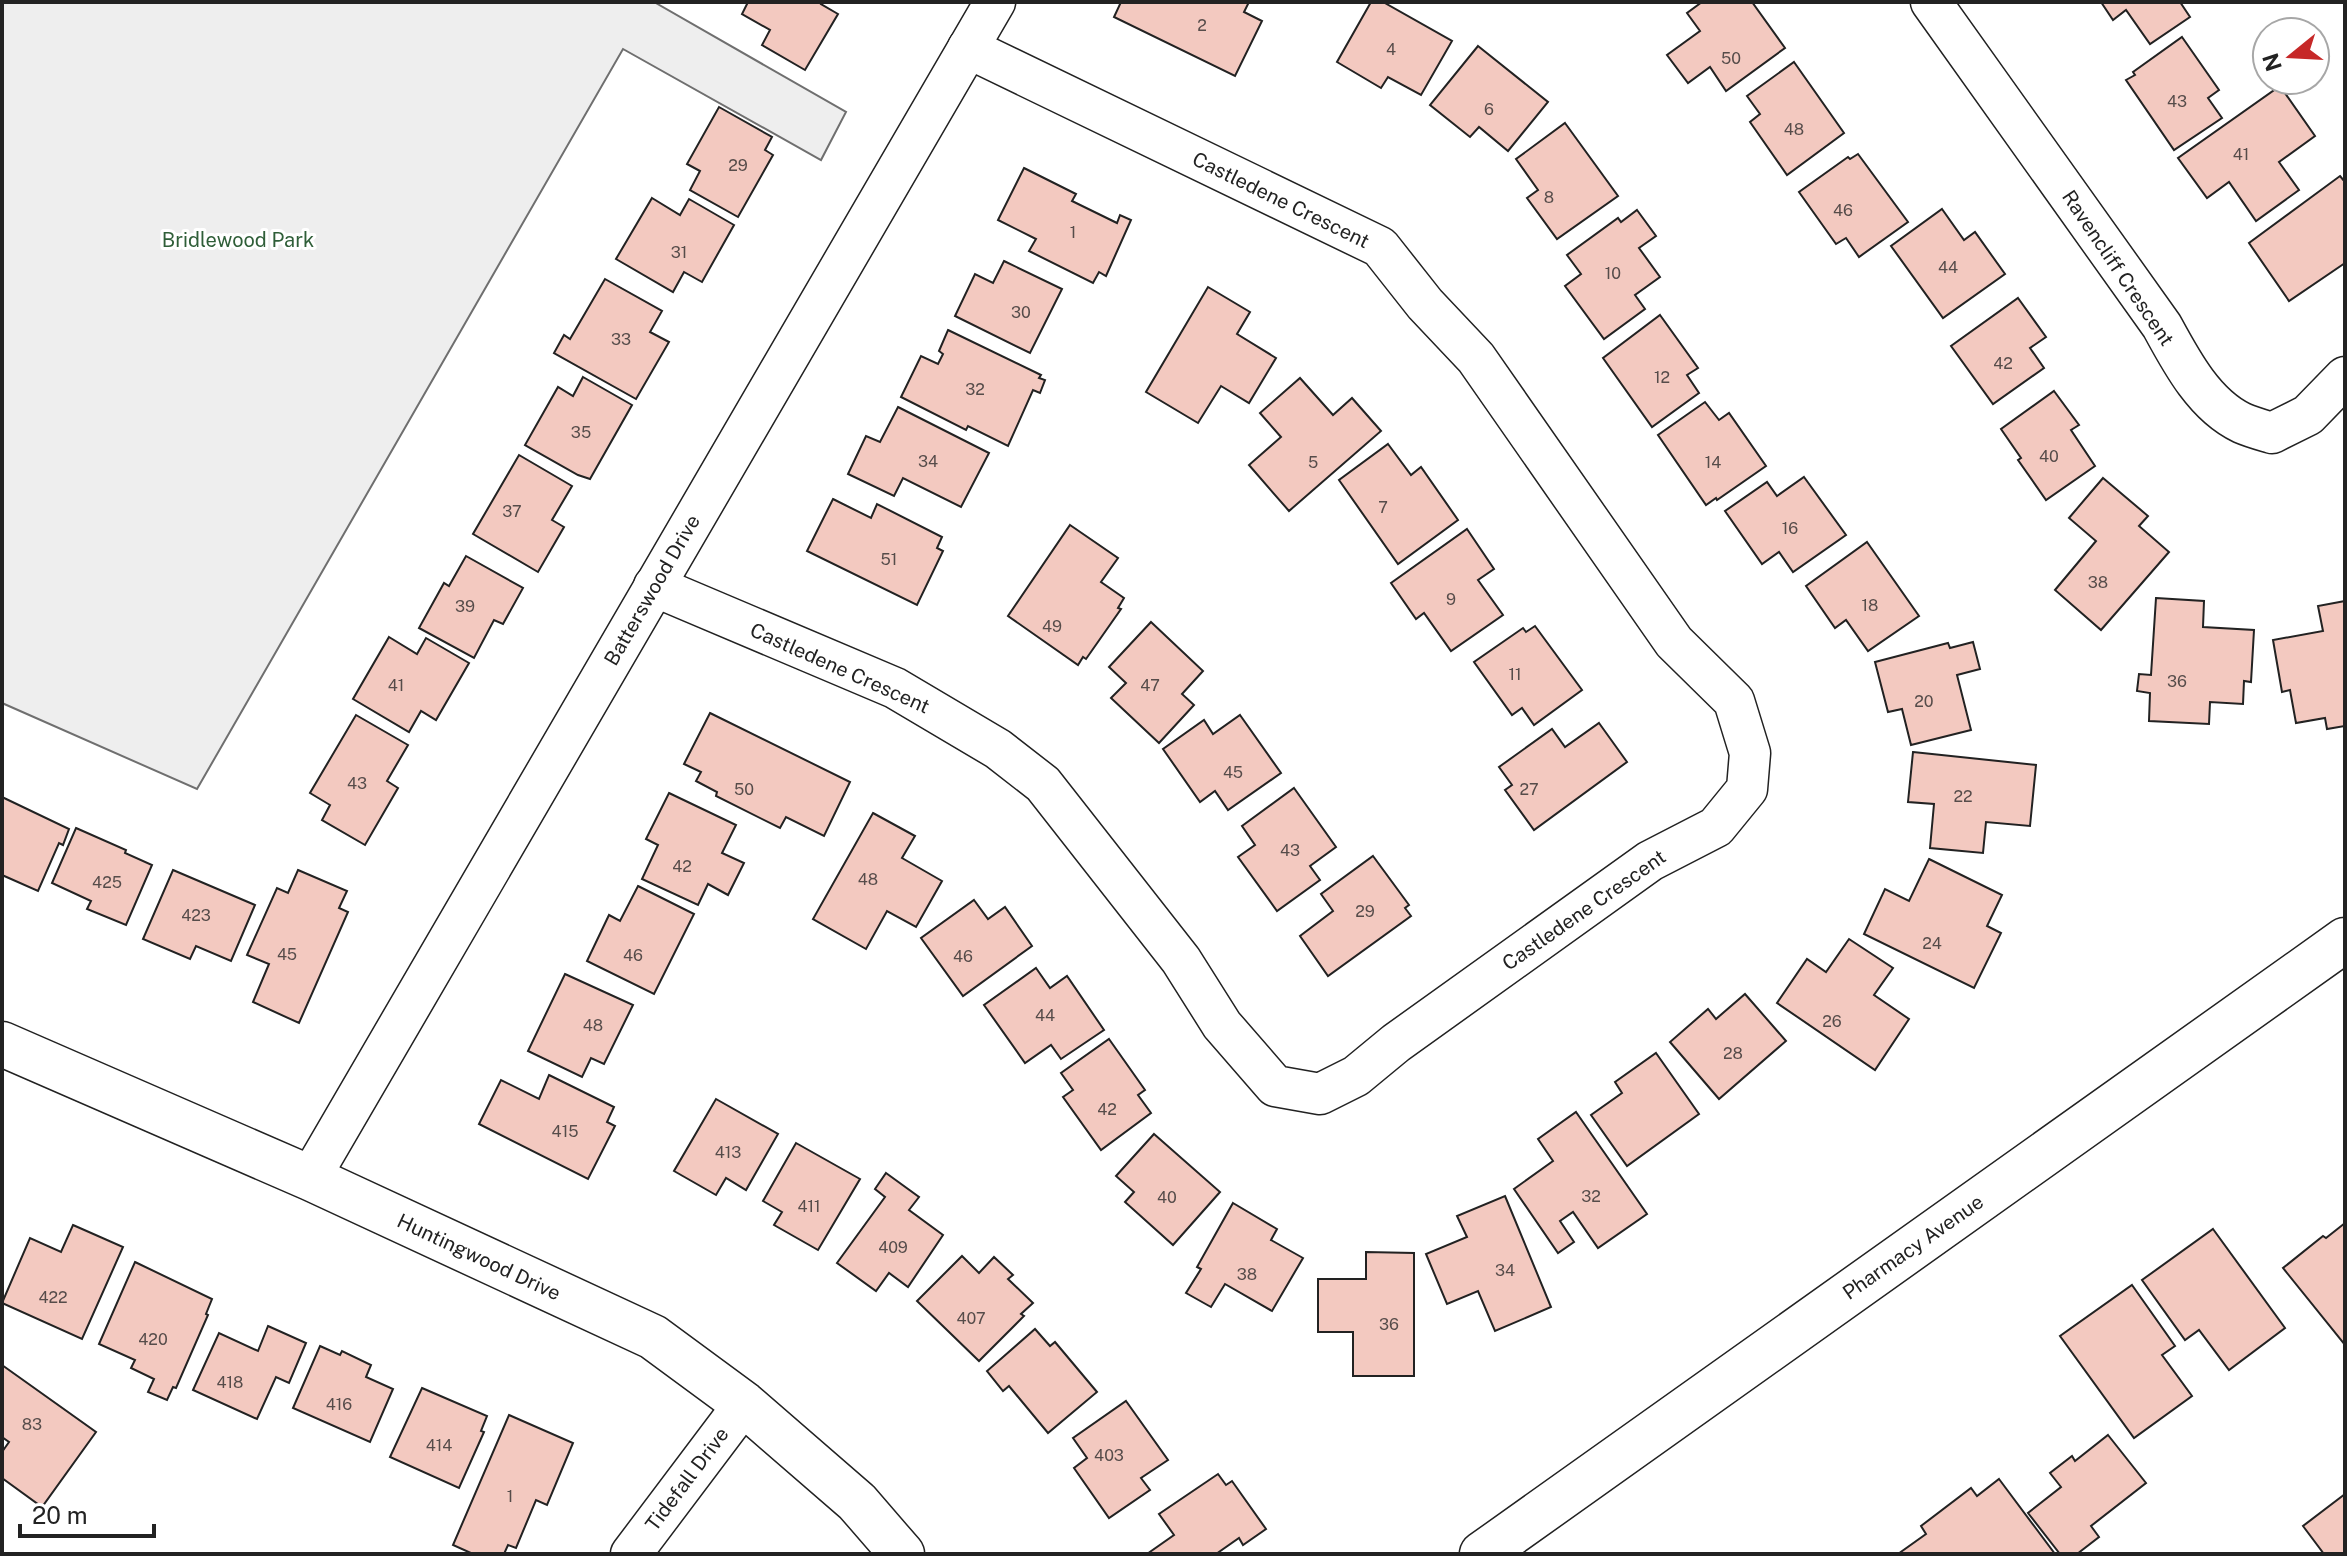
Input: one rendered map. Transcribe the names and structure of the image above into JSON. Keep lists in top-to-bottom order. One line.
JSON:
{"streets":{"street":["Castledene Crescent","Ravencliff Crescent","Batterswood Drive","Pharmacy Avenue","Huntingwood Drive","Tidefall Drive"]},"crossings":[["Castledene Crescent","Batterswood Drive"],["Batterswood Drive","Huntingwood Drive"],["Huntingwood Drive","Tidefall Drive"]],"parks":["Bridlewood Park"],"house_numbers":["2","4","50","43","6","48","41","29","8","46","1","31","44","10","30","33","42","12","32","35","40","34","5","14","7","37","16","51","38","9","18","39","49","11","36","41","47","20","45","43","50","27","22","43","42","48","425","29","423","24","45","46","46","44","26","48","28","42","415","413","32","40","411","409","34","38","422","407","36","420","418","416","83","414","403","1"],"scale_bar":"20 m","north":"left"}
